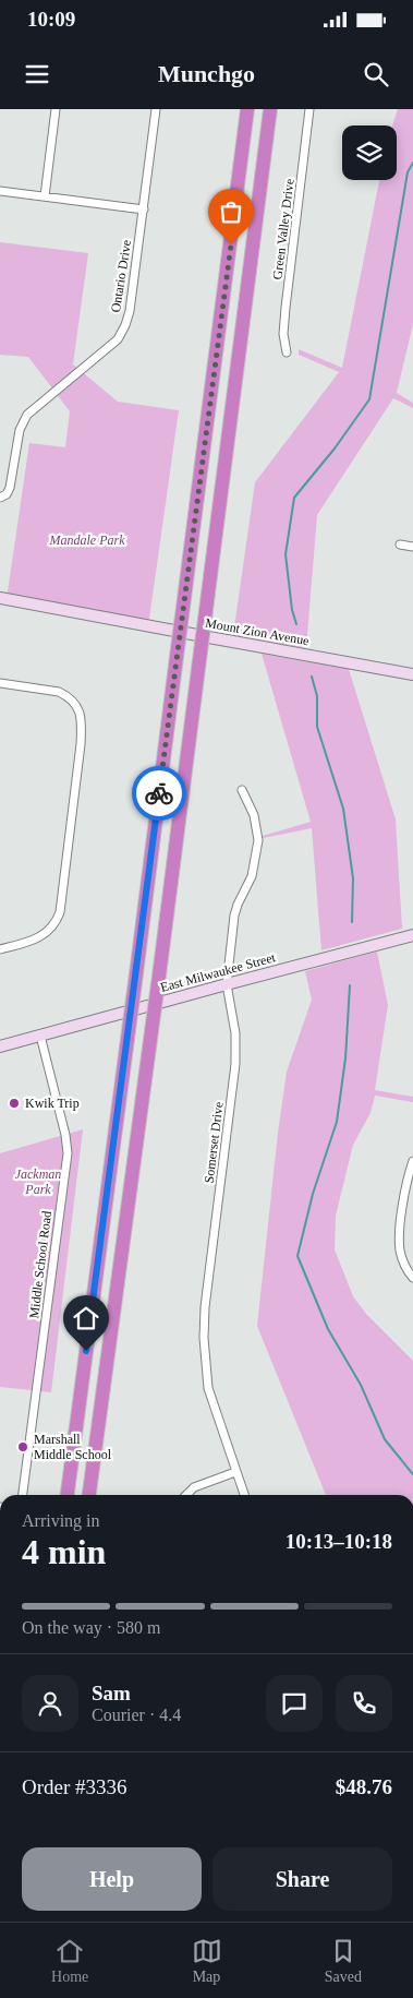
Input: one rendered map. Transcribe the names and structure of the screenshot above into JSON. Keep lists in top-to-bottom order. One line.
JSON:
{"streets":{"main road":["Mount Zion Avenue","East Milwaukee Street"],"street":["Green Valley Drive","Ontario Drive","Somerset Drive","Middle School Road"]},"crossings":[["East Milwaukee Street","Somerset Drive"],["East Milwaukee Street","Middle School Road"]],"parks":["Mandale Park","Jackman Park"],"places":["Kwik Trip","Marshall Middle School"],"page":{"status":"10:09","header":"Munchgo","heading":["4 min","Arriving in","10:13–10:18"],"panel":["Sam","Courier · 4.4","Order #3336","$48.76"],"bar":"On the way · 580 m","buttons":["Help","Share"],"tabs":["Home","Map","Saved"]}}
